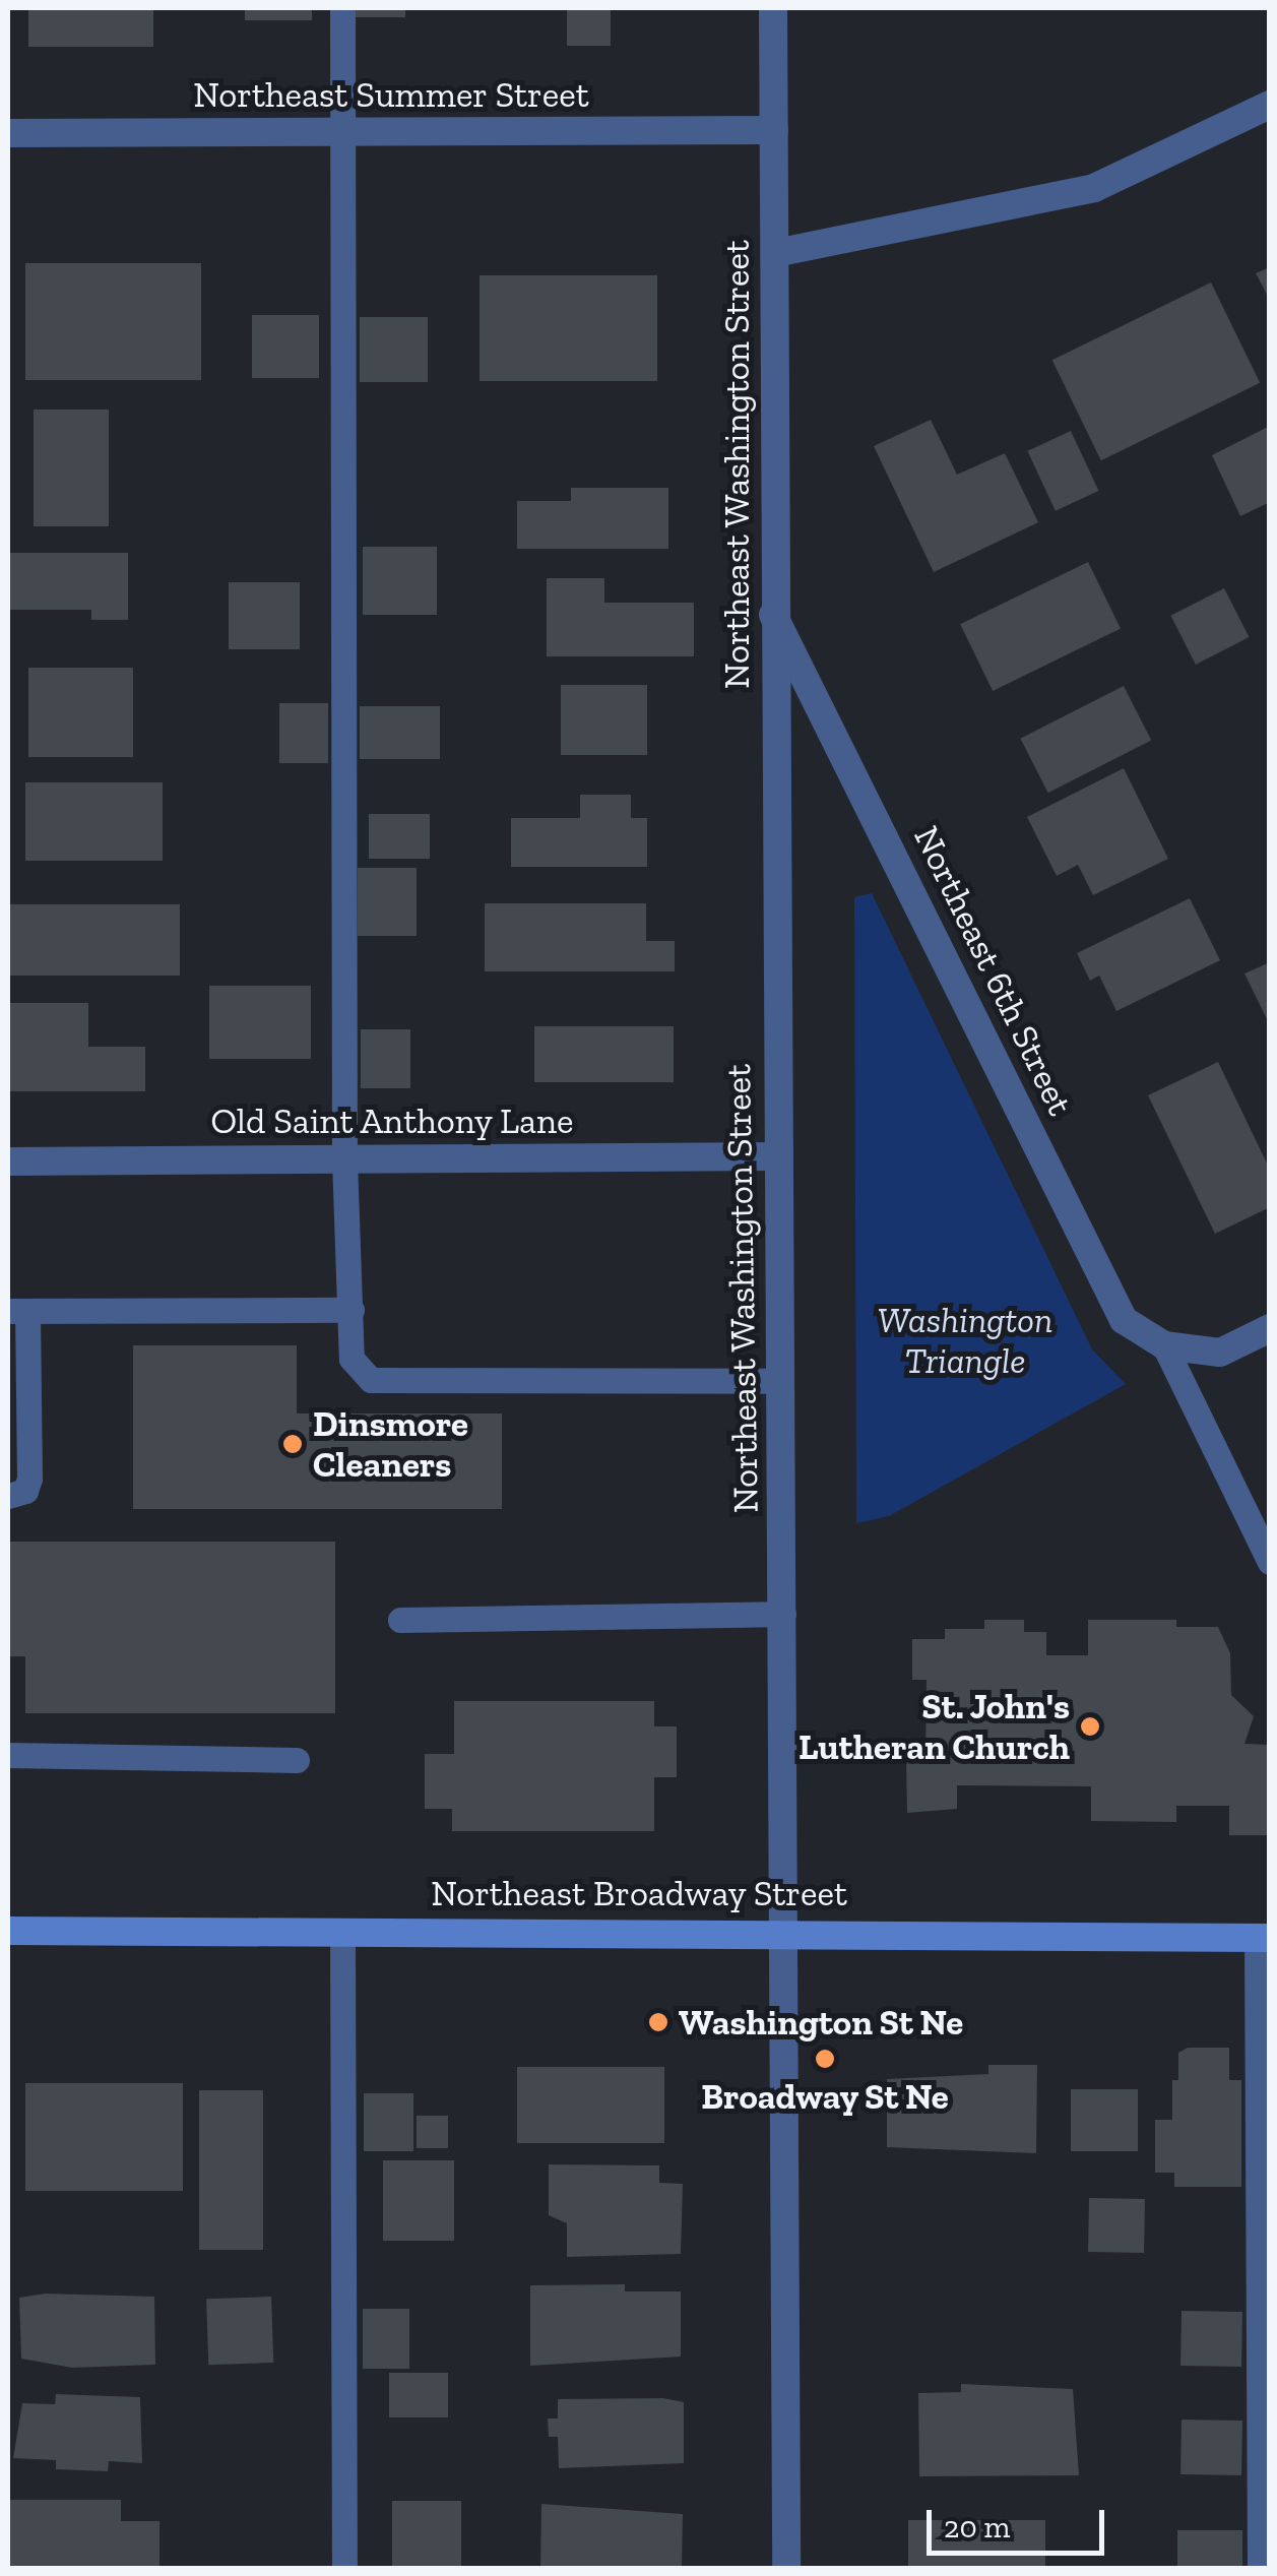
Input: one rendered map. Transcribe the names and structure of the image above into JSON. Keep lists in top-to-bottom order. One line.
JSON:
{"streets":{"main road":["Northeast Broadway Street"],"street":["Northeast Summer Street","Northeast Washington Street","Northeast 6th Street","Old Saint Anthony Lane"]},"crossings":[["Northeast Summer Street","Northeast Washington Street"],["Northeast Washington Street","Northeast 6th Street"],["Northeast Washington Street","Old Saint Anthony Lane"],["Northeast Washington Street","Northeast Broadway Street"]],"parks":["Washington Triangle"],"places":["Dinsmore Cleaners","St. John's Lutheran Church","Washington St Ne","Broadway St Ne"],"scale_bar":"20 m"}
